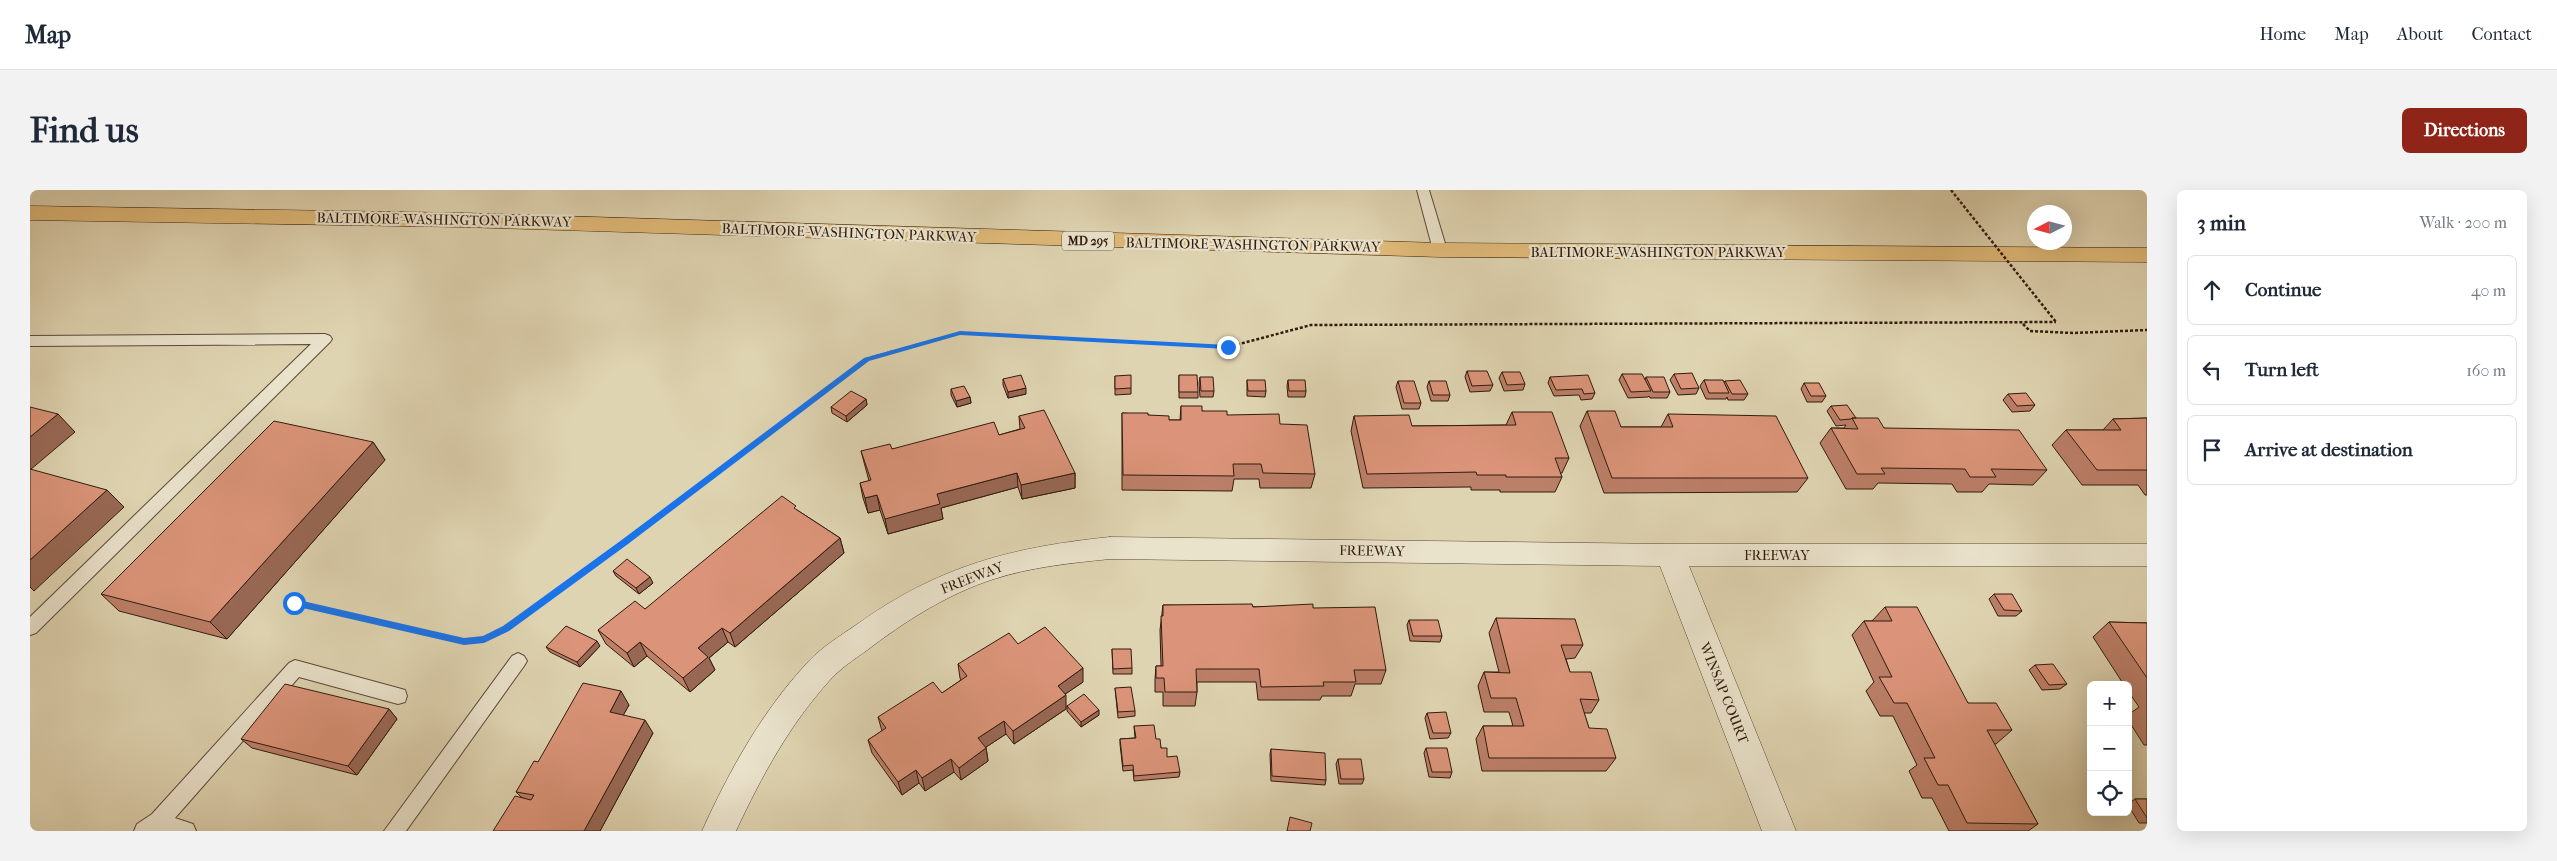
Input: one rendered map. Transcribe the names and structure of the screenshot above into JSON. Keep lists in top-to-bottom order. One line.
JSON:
{"streets":{"highway":["BALTIMORE-WASHINGTON PARKWAY","MD 295"],"street":["FREEWAY","WINSAP COURT"]},"crossings":[["FREEWAY","WINSAP COURT"]],"north":"left","page":{"header":"Map","nav":["Home","Map","About","Contact"],"buttons":"Directions","title":"Find us","heading":["3 min","Walk · 200 m"],"list":[["Continue","40 m"],["Turn left","160 m"],"Arrive at destination"],"map_buttons":["+","−"]}}
